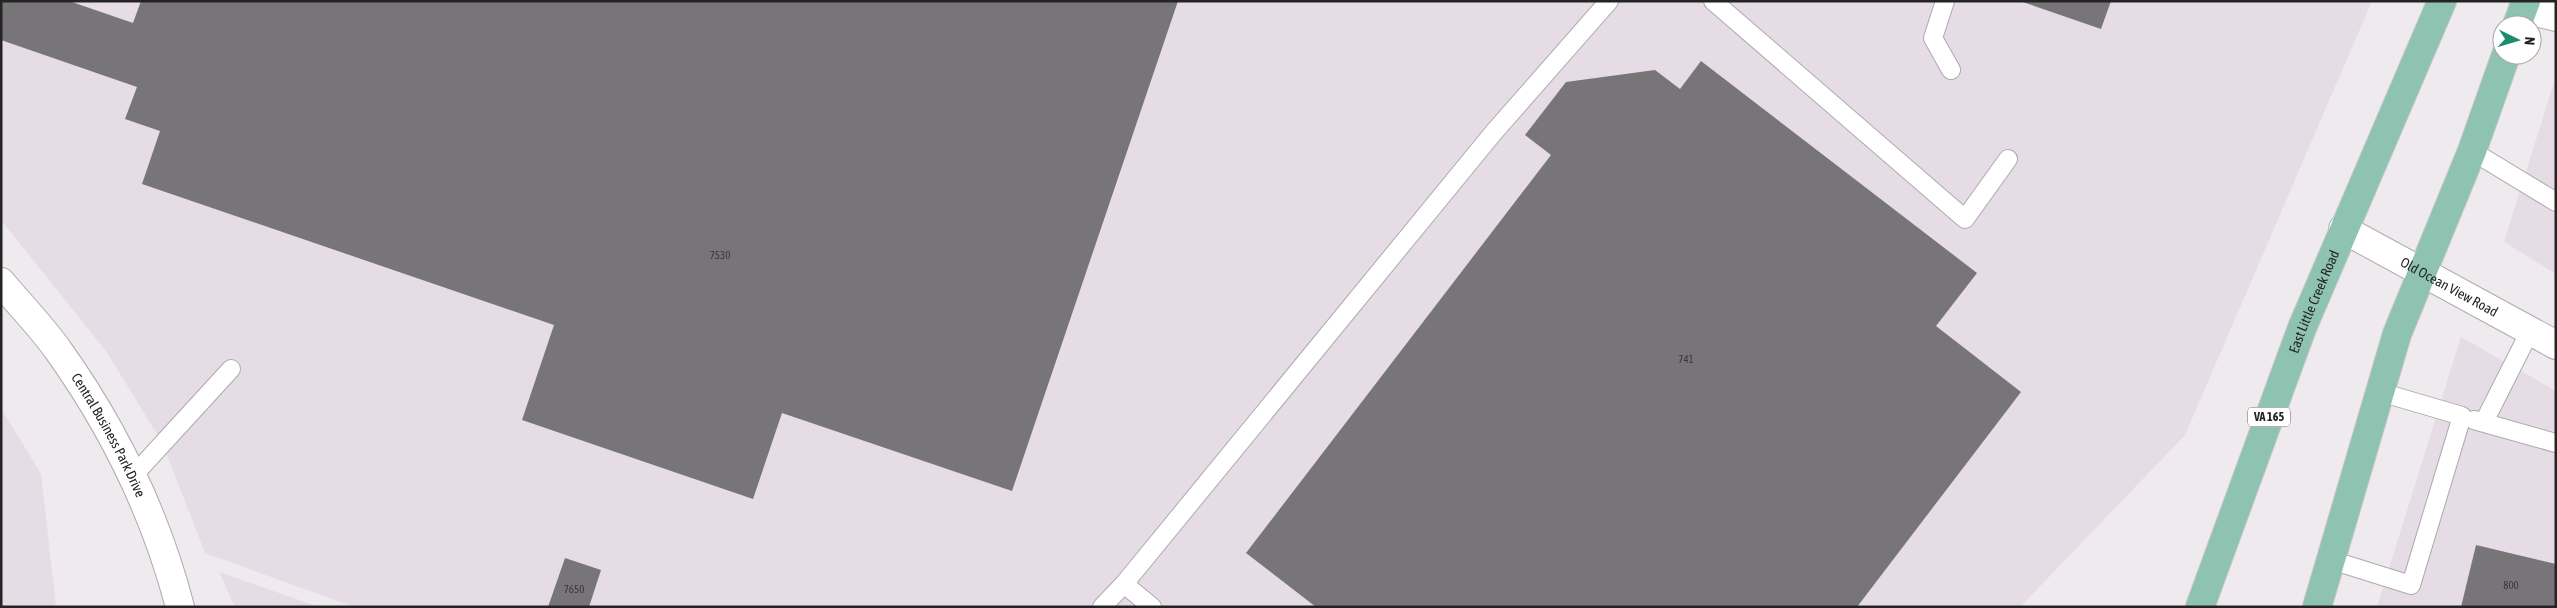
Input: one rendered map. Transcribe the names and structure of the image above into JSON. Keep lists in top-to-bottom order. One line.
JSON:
{"streets":{"main road":["East Little Creek Road","VA 165"],"street":["Old Ocean View Road","Central Business Park Drive"]},"crossings":[["Old Ocean View Road","East Little Creek Road"]],"house_numbers":["7530","741","800","7650"],"north":"right"}
